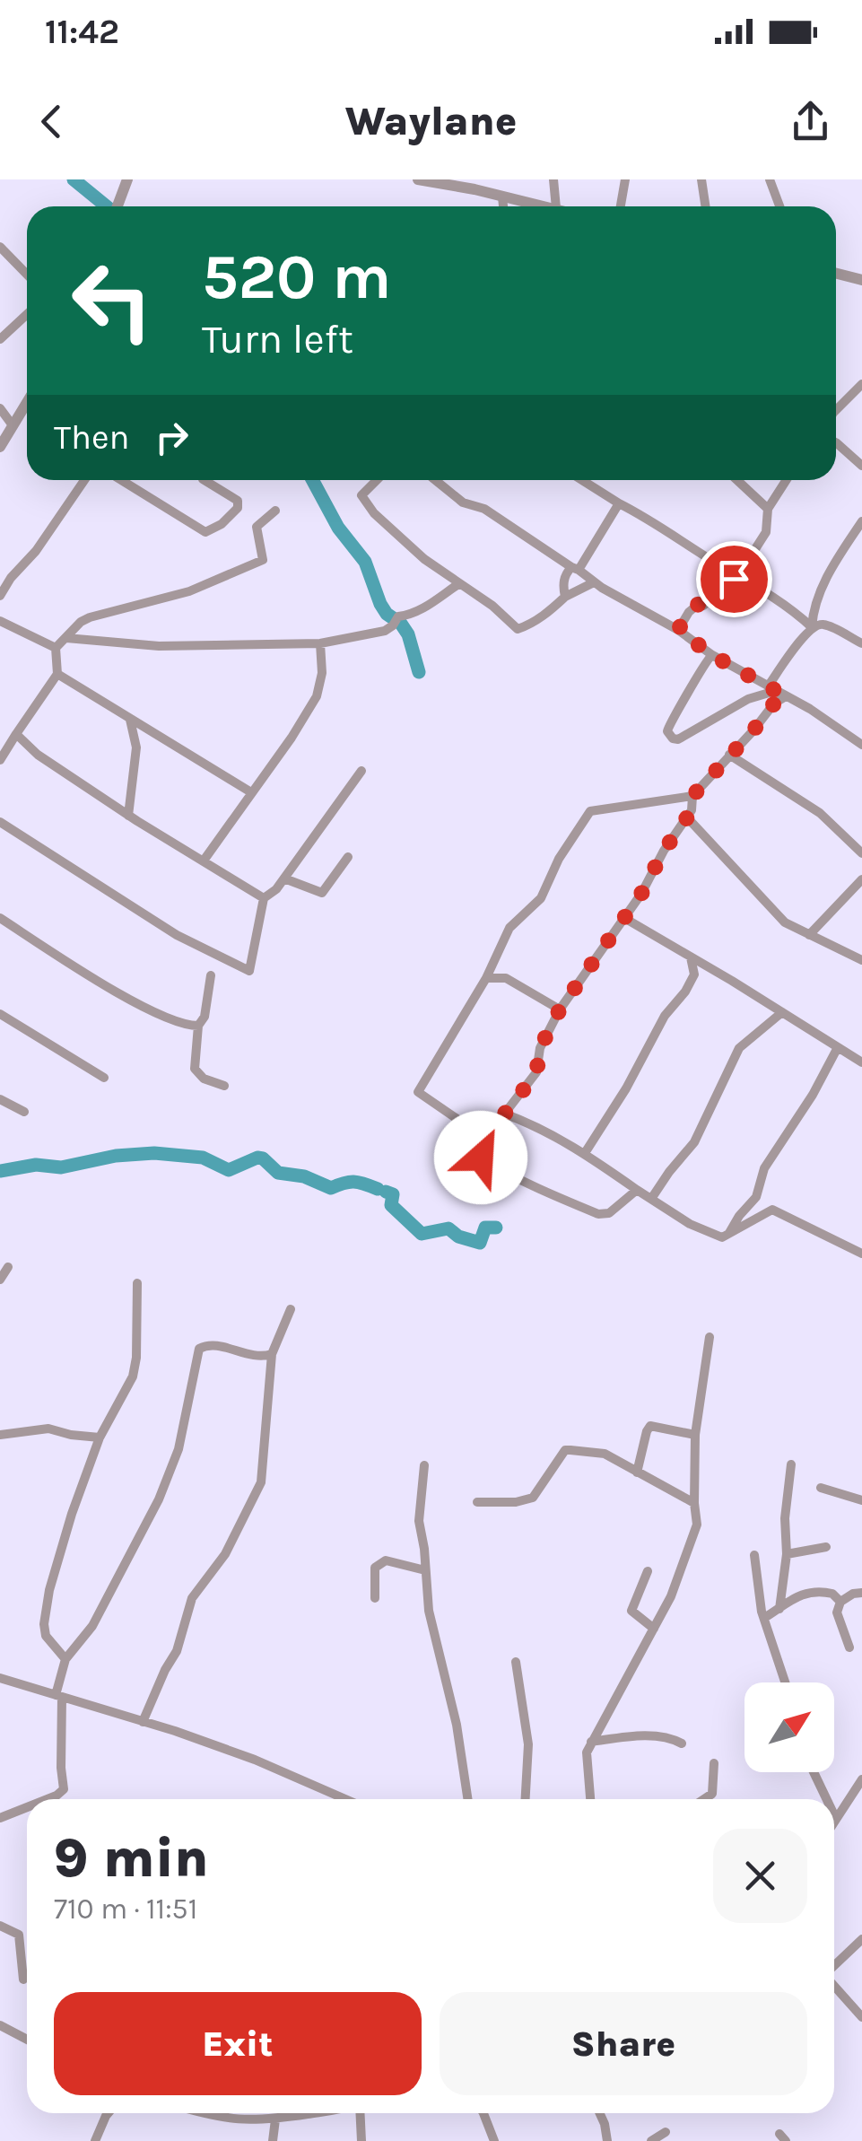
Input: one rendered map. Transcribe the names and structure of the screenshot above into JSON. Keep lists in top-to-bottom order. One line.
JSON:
{"north":"top right","page":{"status":"11:42","header":"Waylane","turn":["520 m","Turn left"],"then":"Then","heading":["9 min","710 m · 11:51"],"buttons":["Exit","Share"]}}
